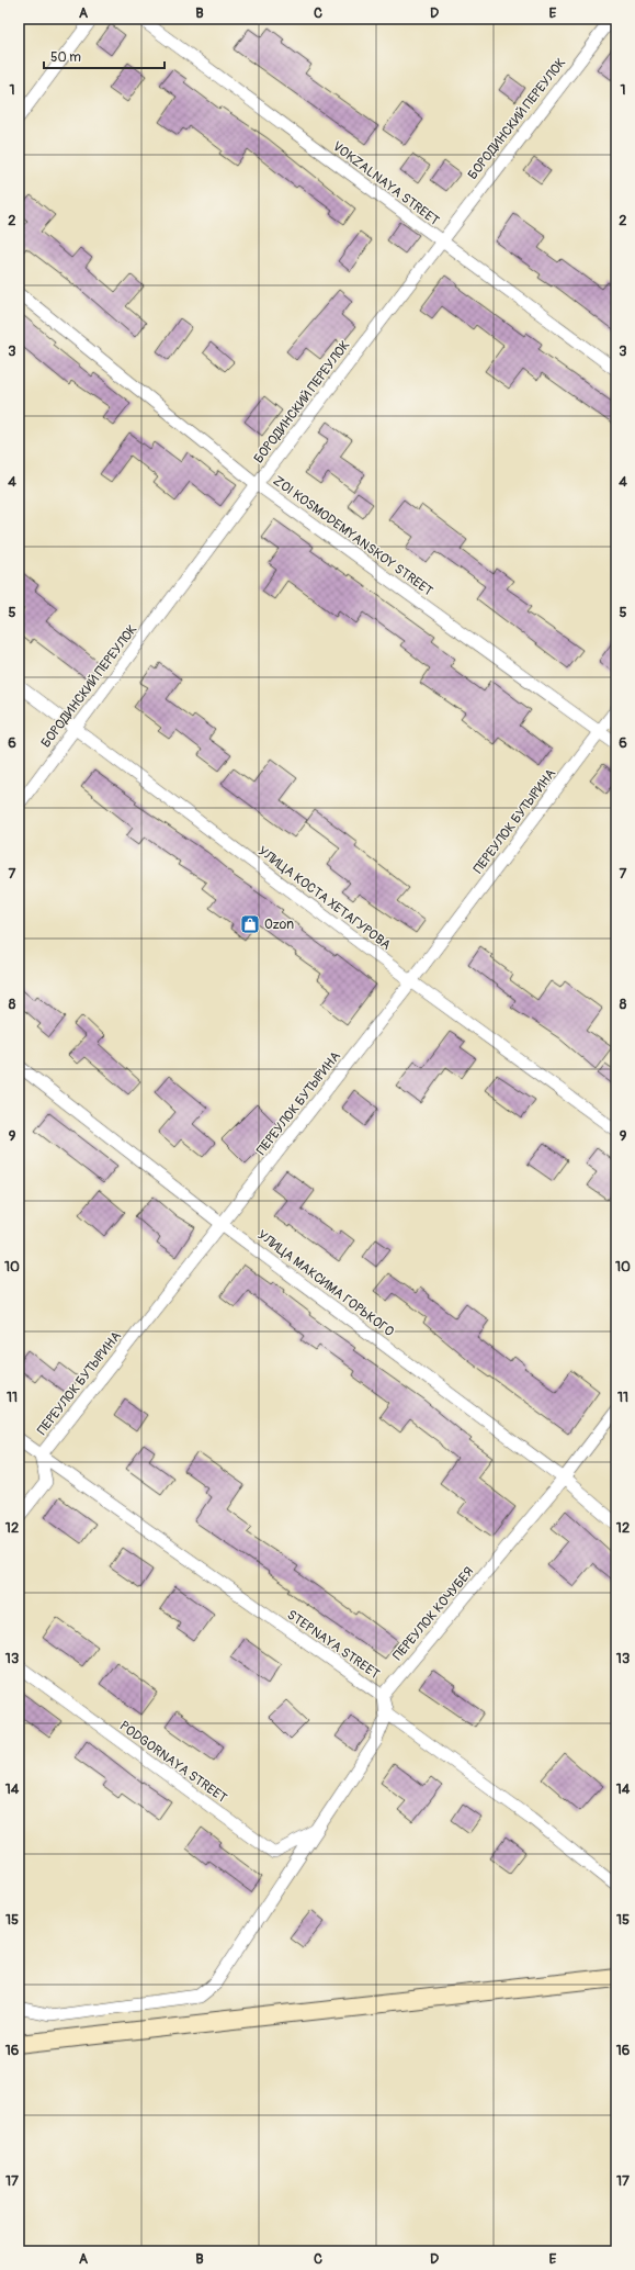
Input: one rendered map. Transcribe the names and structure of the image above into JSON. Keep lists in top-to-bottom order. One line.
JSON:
{"streets":{"street":["БОРОДИНСКИЙ ПЕРЕУЛОК","VOKZALNAYA STREET","ZOI KOSMODEMYANSKOY STREET","ПЕРЕУЛОК БУТЫРИНА","УЛИЦА КОСТА ХЕТАГУРОВА","УЛИЦА МАКСИМА ГОРЬКОГО","ПЕРЕУЛОК КОЧУБЕЯ","STEPNAYA STREET","PODGORNAYA STREET"]},"crossings":[["БОРОДИНСКИЙ ПЕРЕУЛОК","VOKZALNAYA STREET"],["БОРОДИНСКИЙ ПЕРЕУЛОК","ZOI KOSMODEMYANSKOY STREET"],["БОРОДИНСКИЙ ПЕРЕУЛОК","УЛИЦА КОСТА ХЕТАГУРОВА"],["ZOI KOSMODEMYANSKOY STREET","ПЕРЕУЛОК БУТЫРИНА"],["ПЕРЕУЛОК БУТЫРИНА","УЛИЦА КОСТА ХЕТАГУРОВА"],["ПЕРЕУЛОК БУТЫРИНА","УЛИЦА МАКСИМА ГОРЬКОГО"],["ПЕРЕУЛОК БУТЫРИНА","STEPNAYA STREET"],["УЛИЦА МАКСИМА ГОРЬКОГО","ПЕРЕУЛОК КОЧУБЕЯ"],["ПЕРЕУЛОК КОЧУБЕЯ","STEPNAYA STREET"]],"places":{"shop":["Ozon"]},"scale_bar":"50 m","grid":{"columns":["A","B","C","D","E"],"rows":["1","2","3","4","5","6","7","8","9","10","11","12","13","14","15","16","17"]}}
